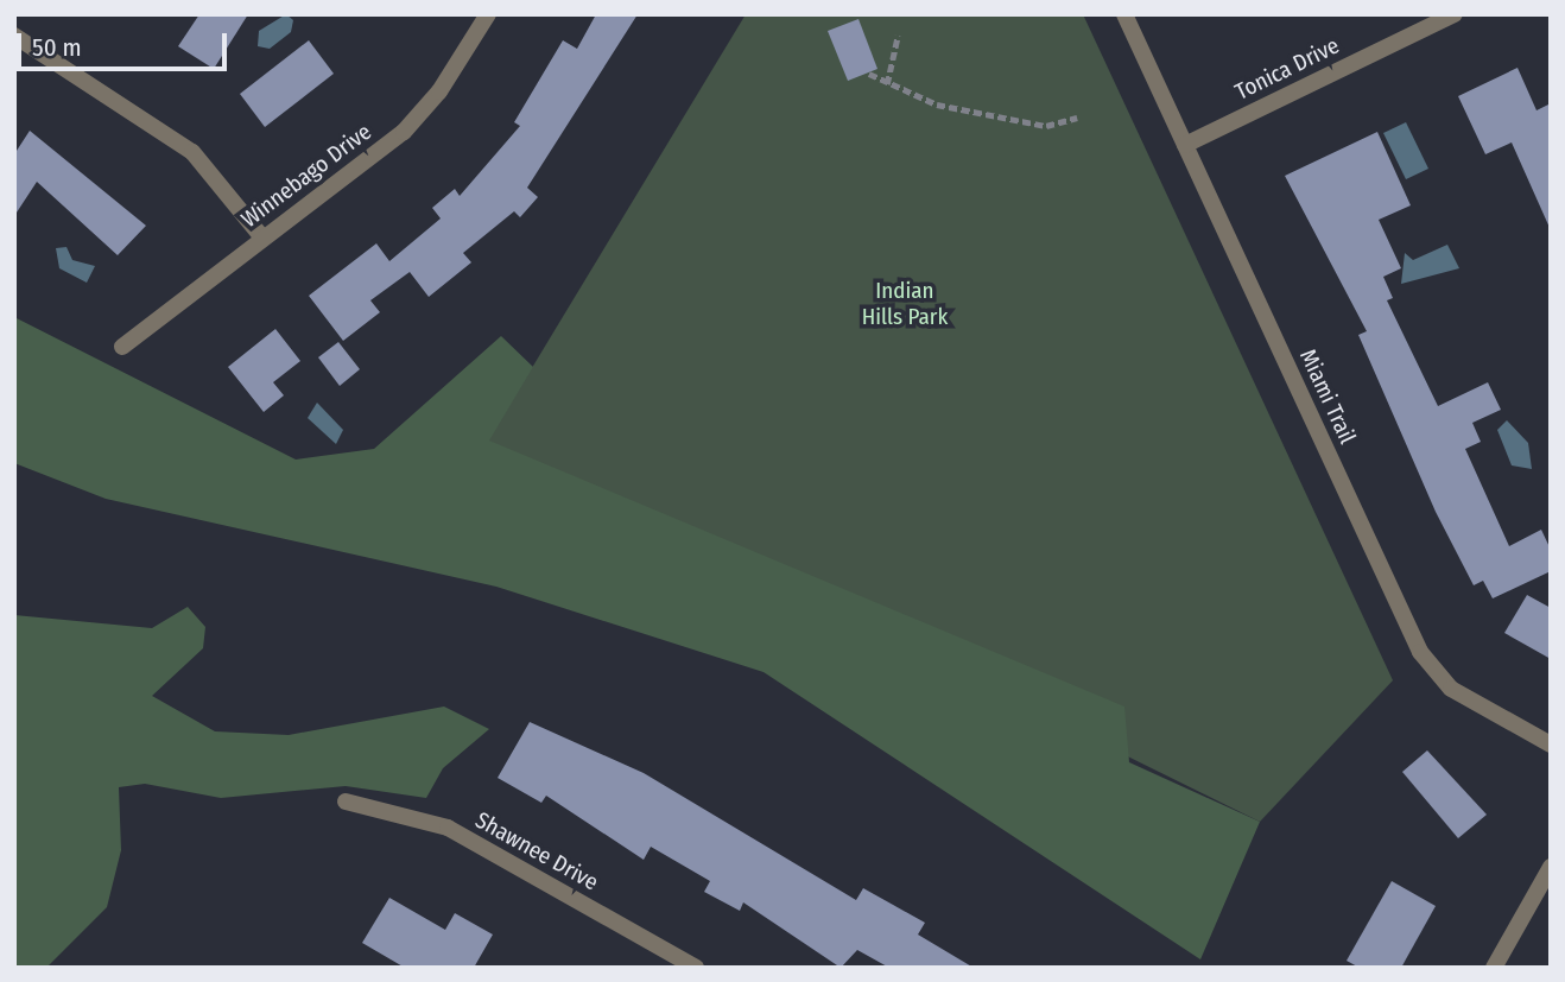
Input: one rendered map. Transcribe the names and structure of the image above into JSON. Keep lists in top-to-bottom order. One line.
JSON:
{"streets":{"street":["Tonica Drive","Winnebago Drive","Miami Trail","Shawnee Drive"]},"crossings":[["Tonica Drive","Miami Trail"]],"parks":["Indian Hills Park"],"scale_bar":"50 m"}
